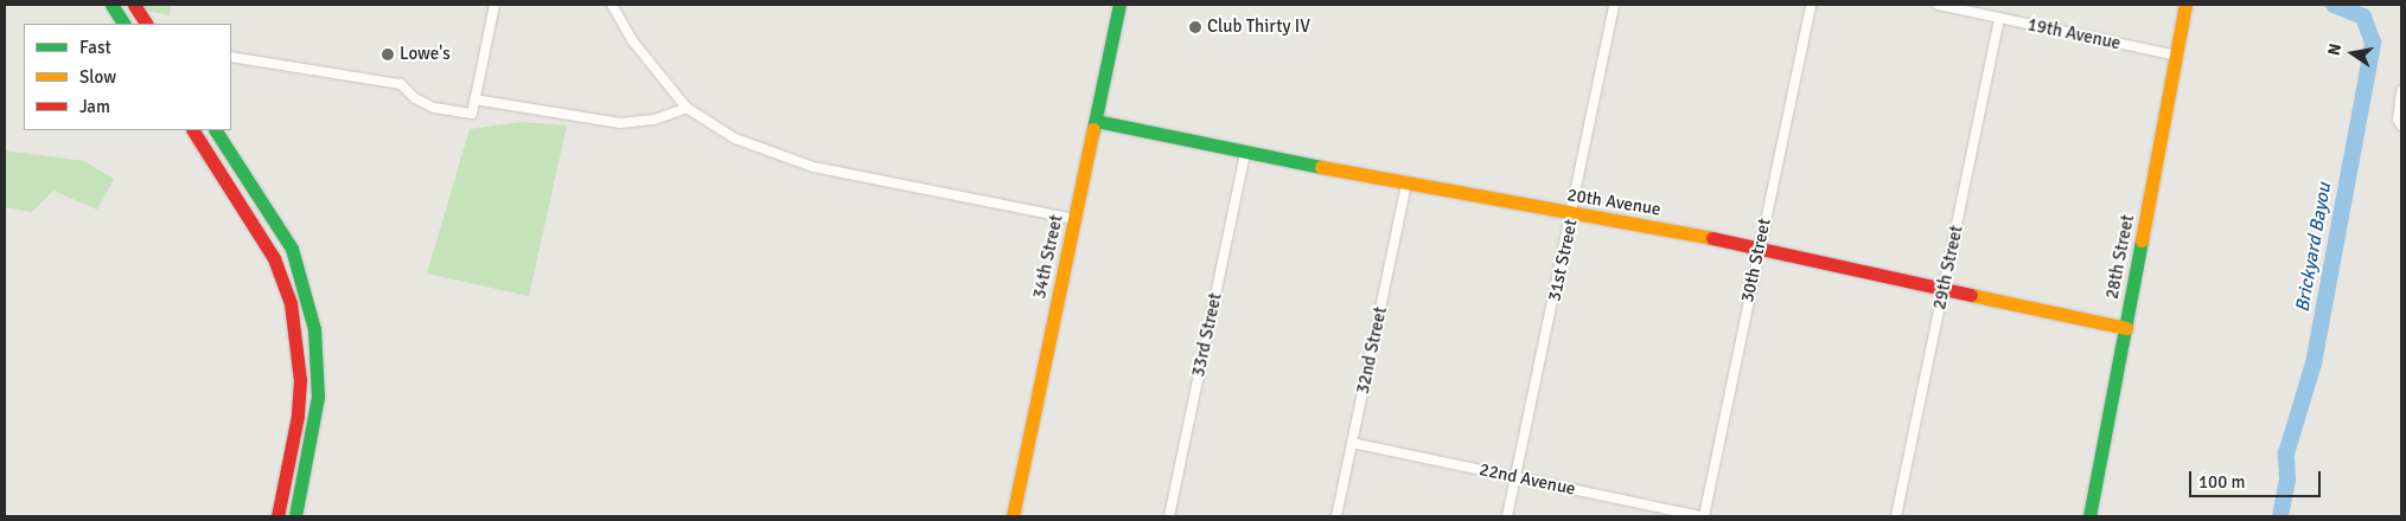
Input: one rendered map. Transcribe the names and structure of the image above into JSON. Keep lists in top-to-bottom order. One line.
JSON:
{"streets":{"street":["19th Avenue","20th Avenue","34th Street","28th Street","31st Street","30th Street","29th Street","33rd Street","32nd Street","22nd Avenue"]},"crossings":[["19th Avenue","28th Street"],["19th Avenue","29th Street"],["20th Avenue","34th Street"],["20th Avenue","28th Street"],["20th Avenue","31st Street"],["20th Avenue","30th Street"],["20th Avenue","29th Street"],["20th Avenue","33rd Street"],["20th Avenue","32nd Street"],["31st Street","22nd Avenue"],["30th Street","22nd Avenue"],["32nd Street","22nd Avenue"]],"water":["Brickyard Bayou"],"places":["Club Thirty IV","Lowe's"],"legend":["Fast","Slow","Jam"],"scale_bar":"100 m","north":"left"}
